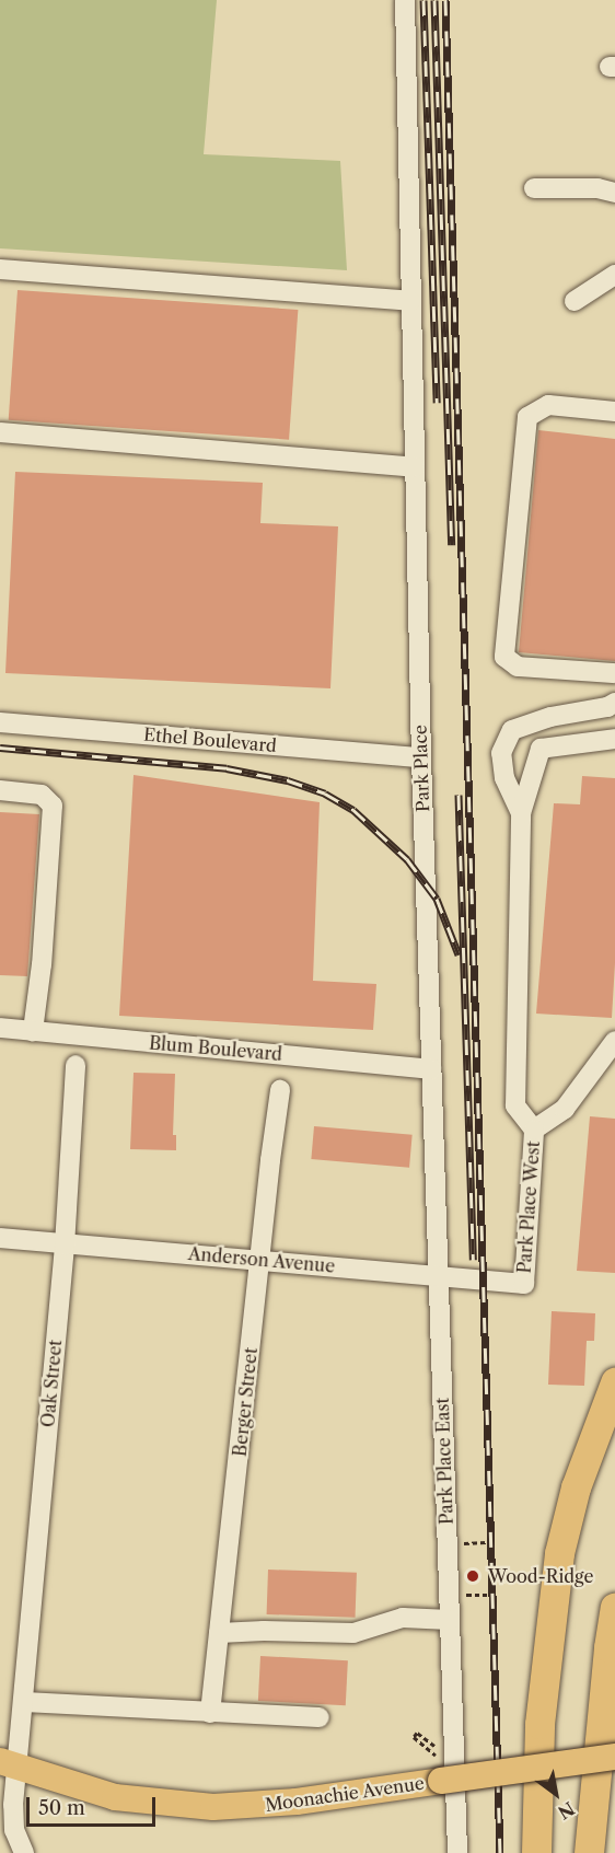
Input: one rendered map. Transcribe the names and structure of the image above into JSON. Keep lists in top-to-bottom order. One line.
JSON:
{"streets":{"main road":["Moonachie Avenue"],"street":["Ethel Boulevard","Park Place","Blum Boulevard","Park Place West","Anderson Avenue","Oak Street","Berger Street","Park Place East"]},"crossings":[["Ethel Boulevard","Park Place"],["Park Place","Blum Boulevard"],["Park Place","Park Place East"],["Blum Boulevard","Park Place East"],["Park Place West","Anderson Avenue"],["Anderson Avenue","Oak Street"],["Anderson Avenue","Berger Street"],["Anderson Avenue","Park Place East"],["Oak Street","Moonachie Avenue"]],"places":["Wood-Ridge"],"scale_bar":"50 m","north":"bottom right"}
